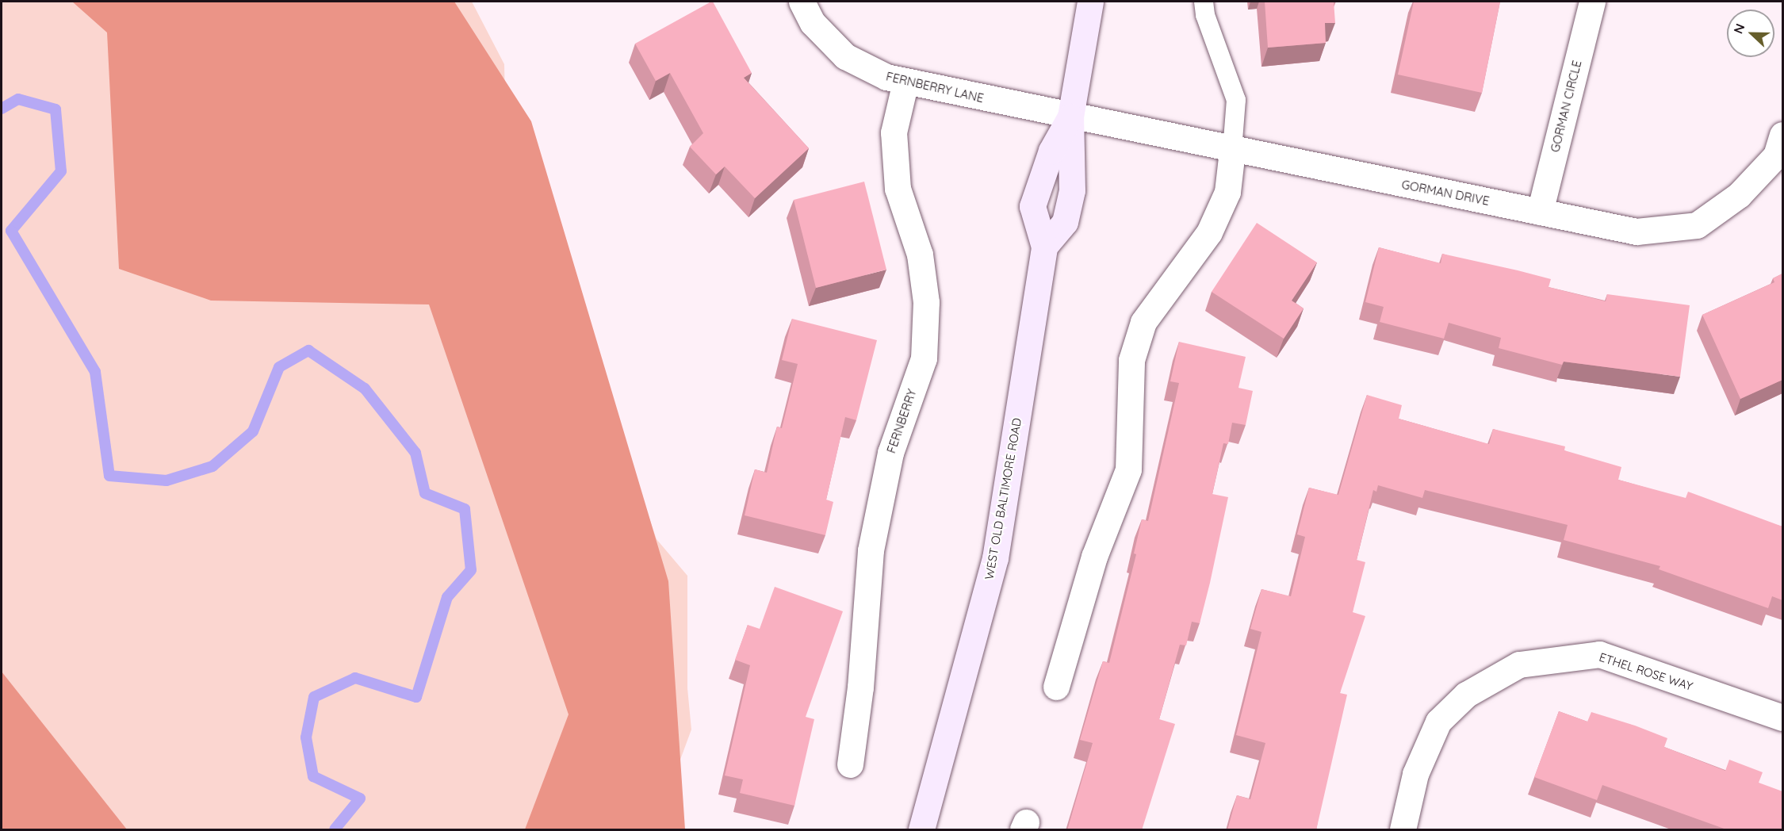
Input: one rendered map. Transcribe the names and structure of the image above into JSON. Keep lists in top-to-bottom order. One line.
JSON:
{"streets":{"street":["FERNBERRY LANE","GORMAN CIRCLE","GORMAN DRIVE","FERNBERRY","WEST OLD BALTIMORE ROAD","ETHEL ROSE WAY"]},"crossings":[["FERNBERRY LANE","GORMAN DRIVE"],["FERNBERRY LANE","FERNBERRY"],["FERNBERRY LANE","WEST OLD BALTIMORE ROAD"],["GORMAN CIRCLE","GORMAN DRIVE"],["GORMAN DRIVE","WEST OLD BALTIMORE ROAD"]],"north":"left"}
